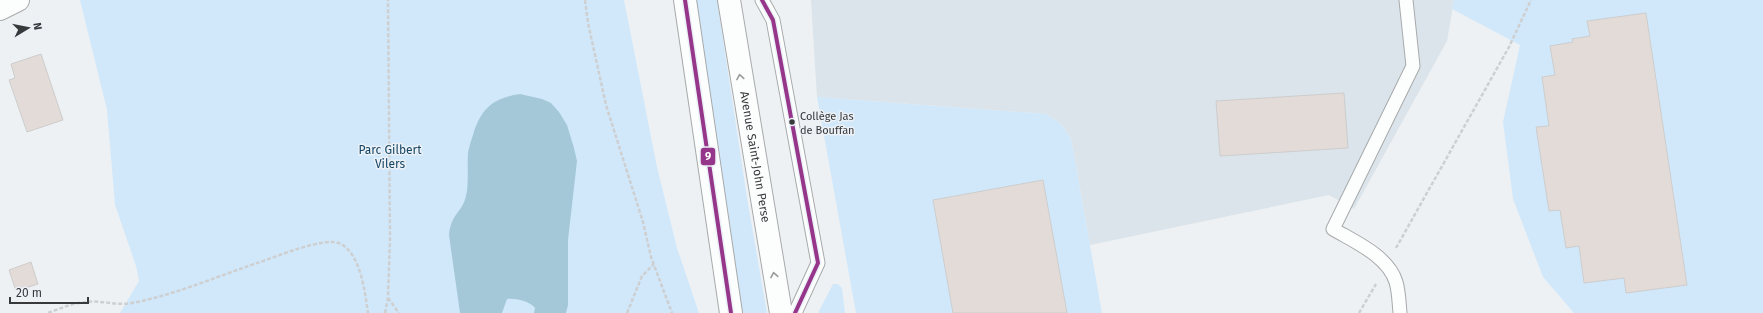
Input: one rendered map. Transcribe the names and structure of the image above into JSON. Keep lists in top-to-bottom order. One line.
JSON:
{"streets":{"main road":["Avenue Saint-John Perse"]},"parks":["Parc Gilbert Vilers"],"places":["Collège Jas de Bouffan"],"lines":["transit line 9"],"scale_bar":"20 m","north":"right"}
